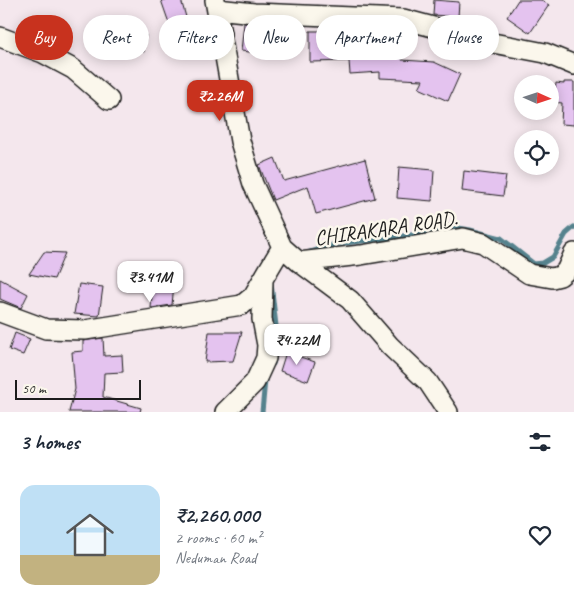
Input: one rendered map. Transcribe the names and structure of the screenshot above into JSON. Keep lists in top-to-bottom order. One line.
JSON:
{"streets":{"street":["CHIRAKARA ROAD."]},"scale_bar":"50 m","north":"right","page":{"chip":["Buy","Rent","Filters","New","Apartment","House"],"price":["₹2.26M","₹3.41M","₹4.22M"],"scale":"50 m","heading":"3 homes","list":[{"name":"₹2,260,000","note":"2 rooms · 60 m² · Neduman Road"}]}}
